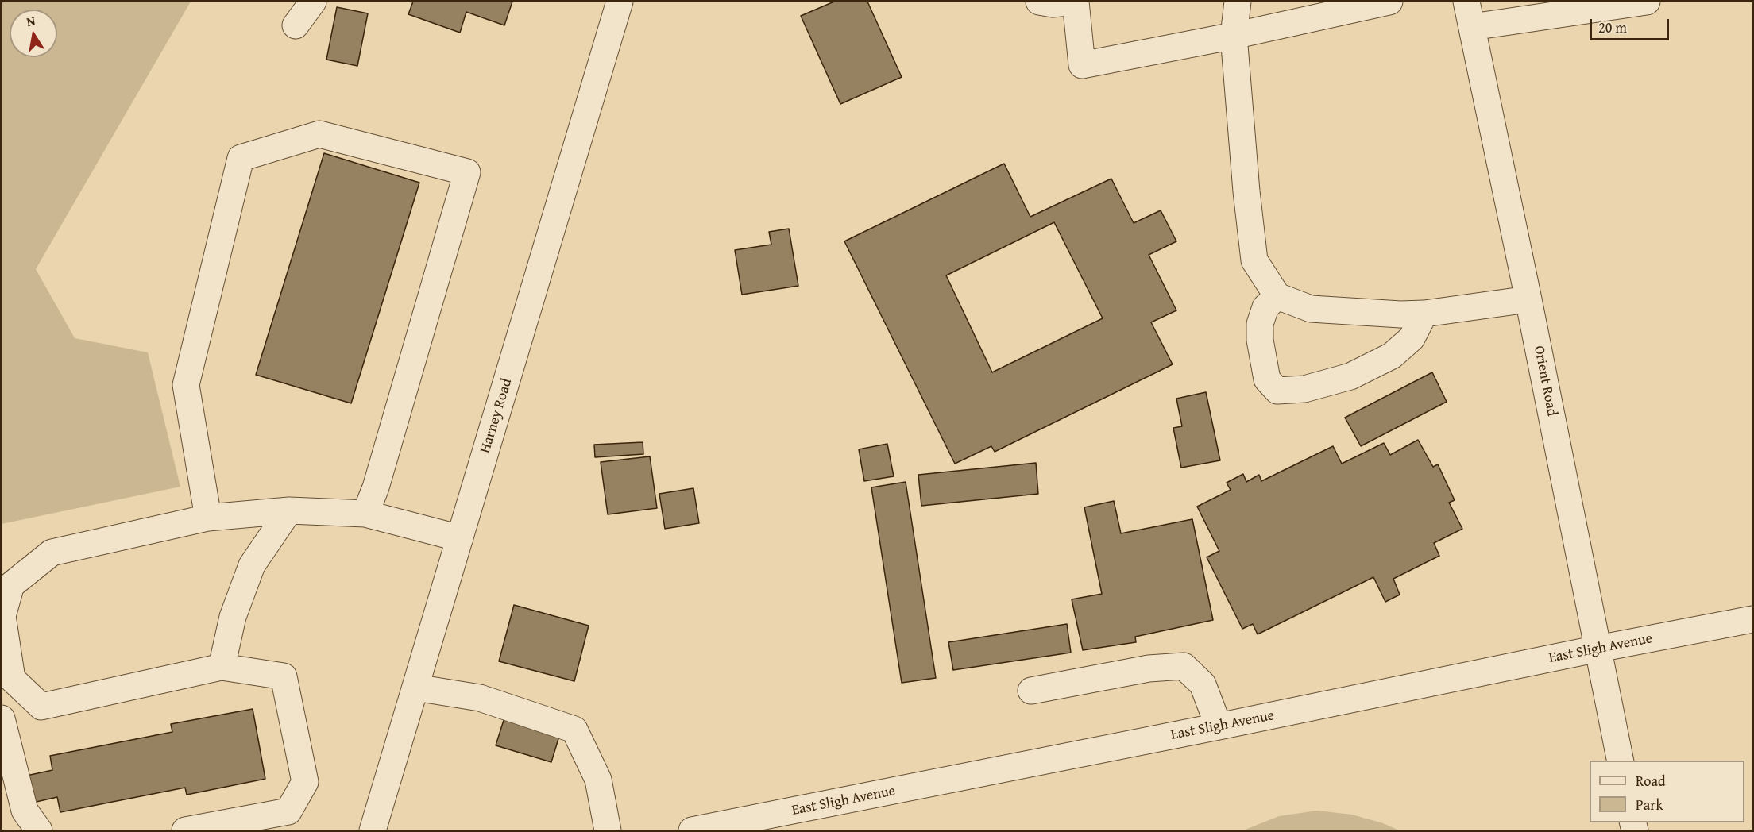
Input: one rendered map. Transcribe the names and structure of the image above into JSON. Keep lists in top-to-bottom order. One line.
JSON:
{"streets":{"street":["Orient Road","Harney Road","East Sligh Avenue"]},"crossings":[["Orient Road","East Sligh Avenue"]],"legend":["Road","Park"],"scale_bar":"20 m","north":"top"}
